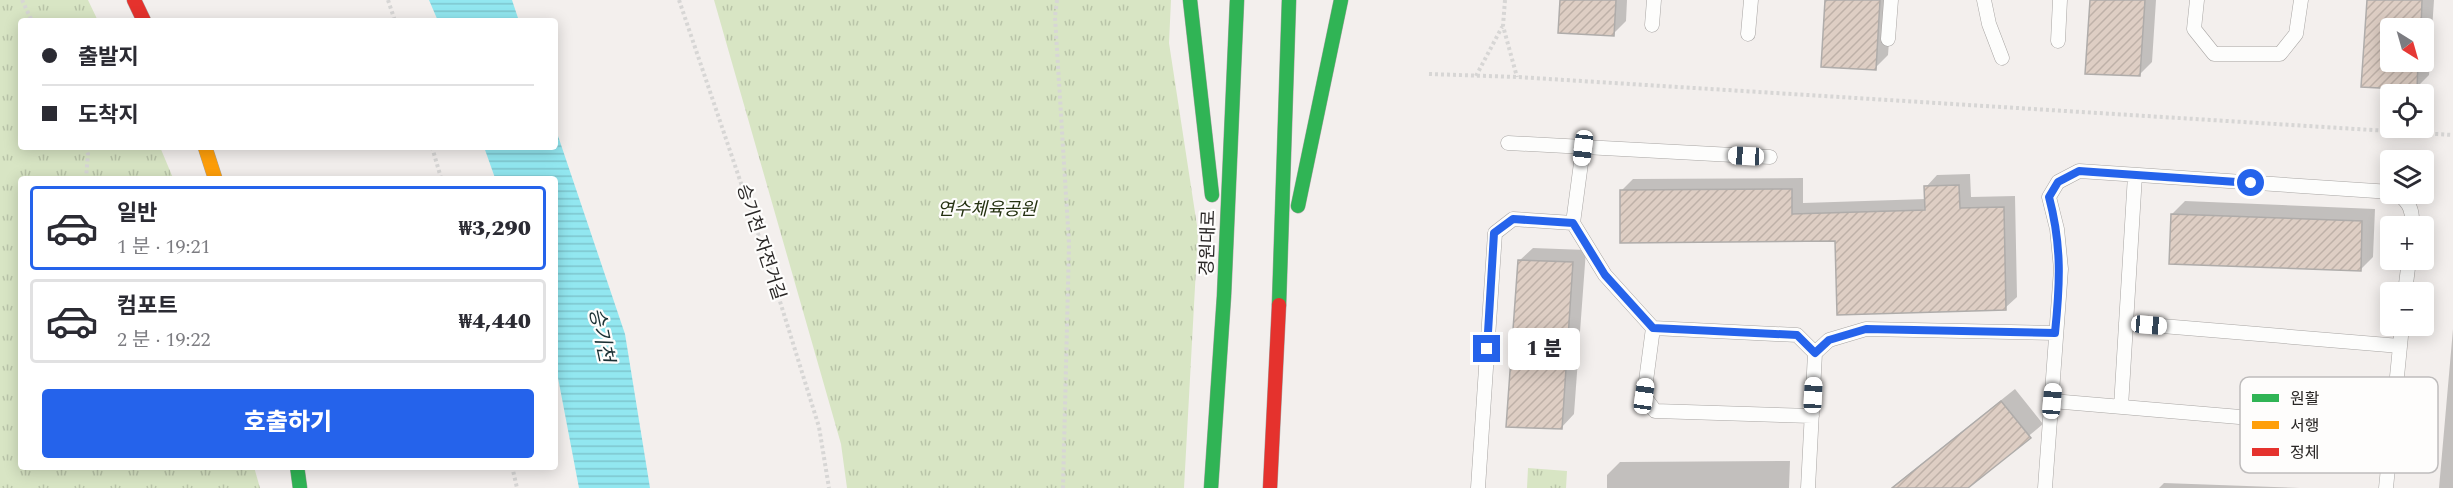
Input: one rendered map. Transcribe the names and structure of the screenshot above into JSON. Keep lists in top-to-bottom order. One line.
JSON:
{"streets":{"main road":["경원대로"],"path":["승기천 자전거길"]},"water":["승기천"],"parks":["연수체육공원"],"legend":["원활","서행","정체"],"north":"bottom right","page":{"map_buttons":["+","−"],"banner":["출발지","도착지"],"list":[{"name":"일반","note":"1 분 · 19:21","value":"₩3,290"},{"name":"컴포트","note":"2 분 · 19:22","value":"₩4,440"}],"bubble":"1 분","buttons":"호출하기"}}
